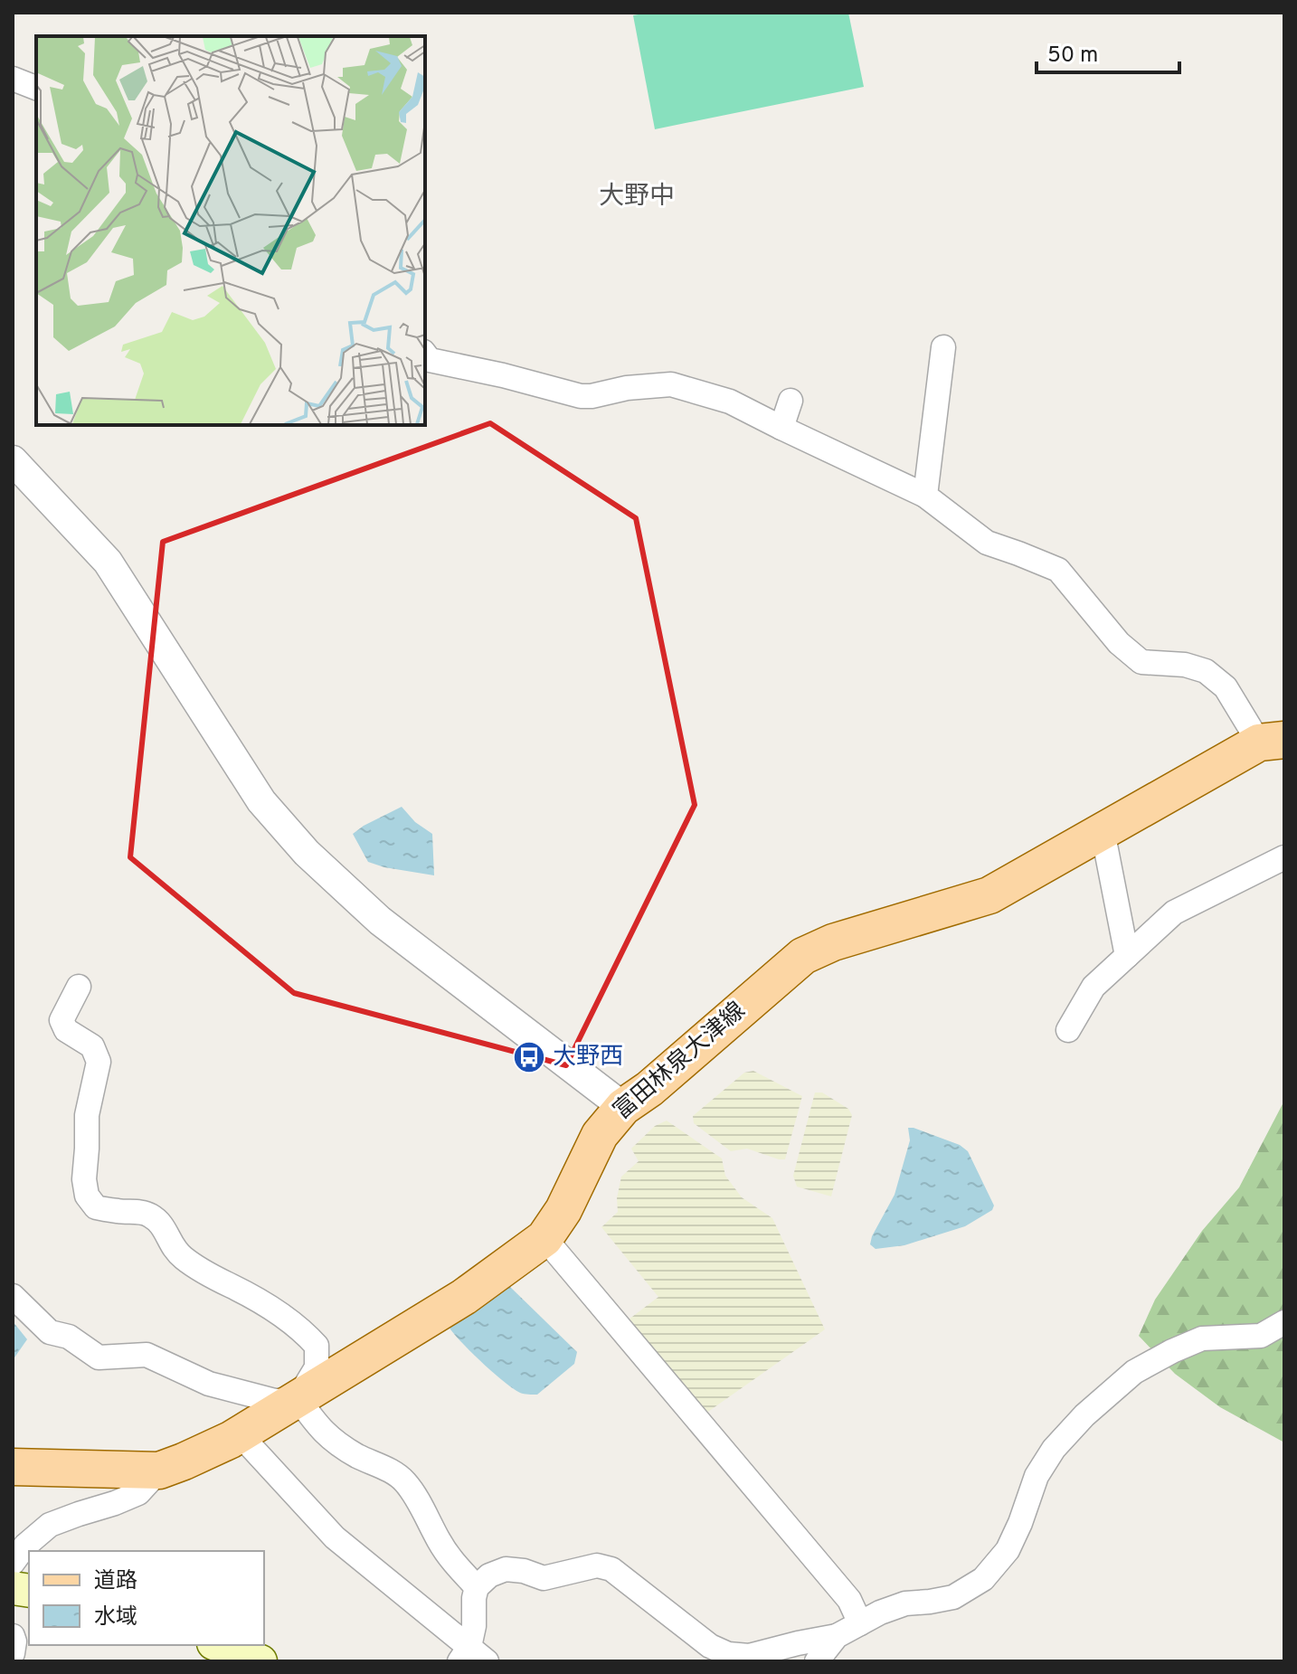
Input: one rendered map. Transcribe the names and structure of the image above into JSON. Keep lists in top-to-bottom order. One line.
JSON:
{"streets":{"main road":["富田林泉大津線"]},"districts":["大野中"],"places":{"bus stop":["大野西"]},"legend":["道路","水域"],"scale_bar":"50 m"}
